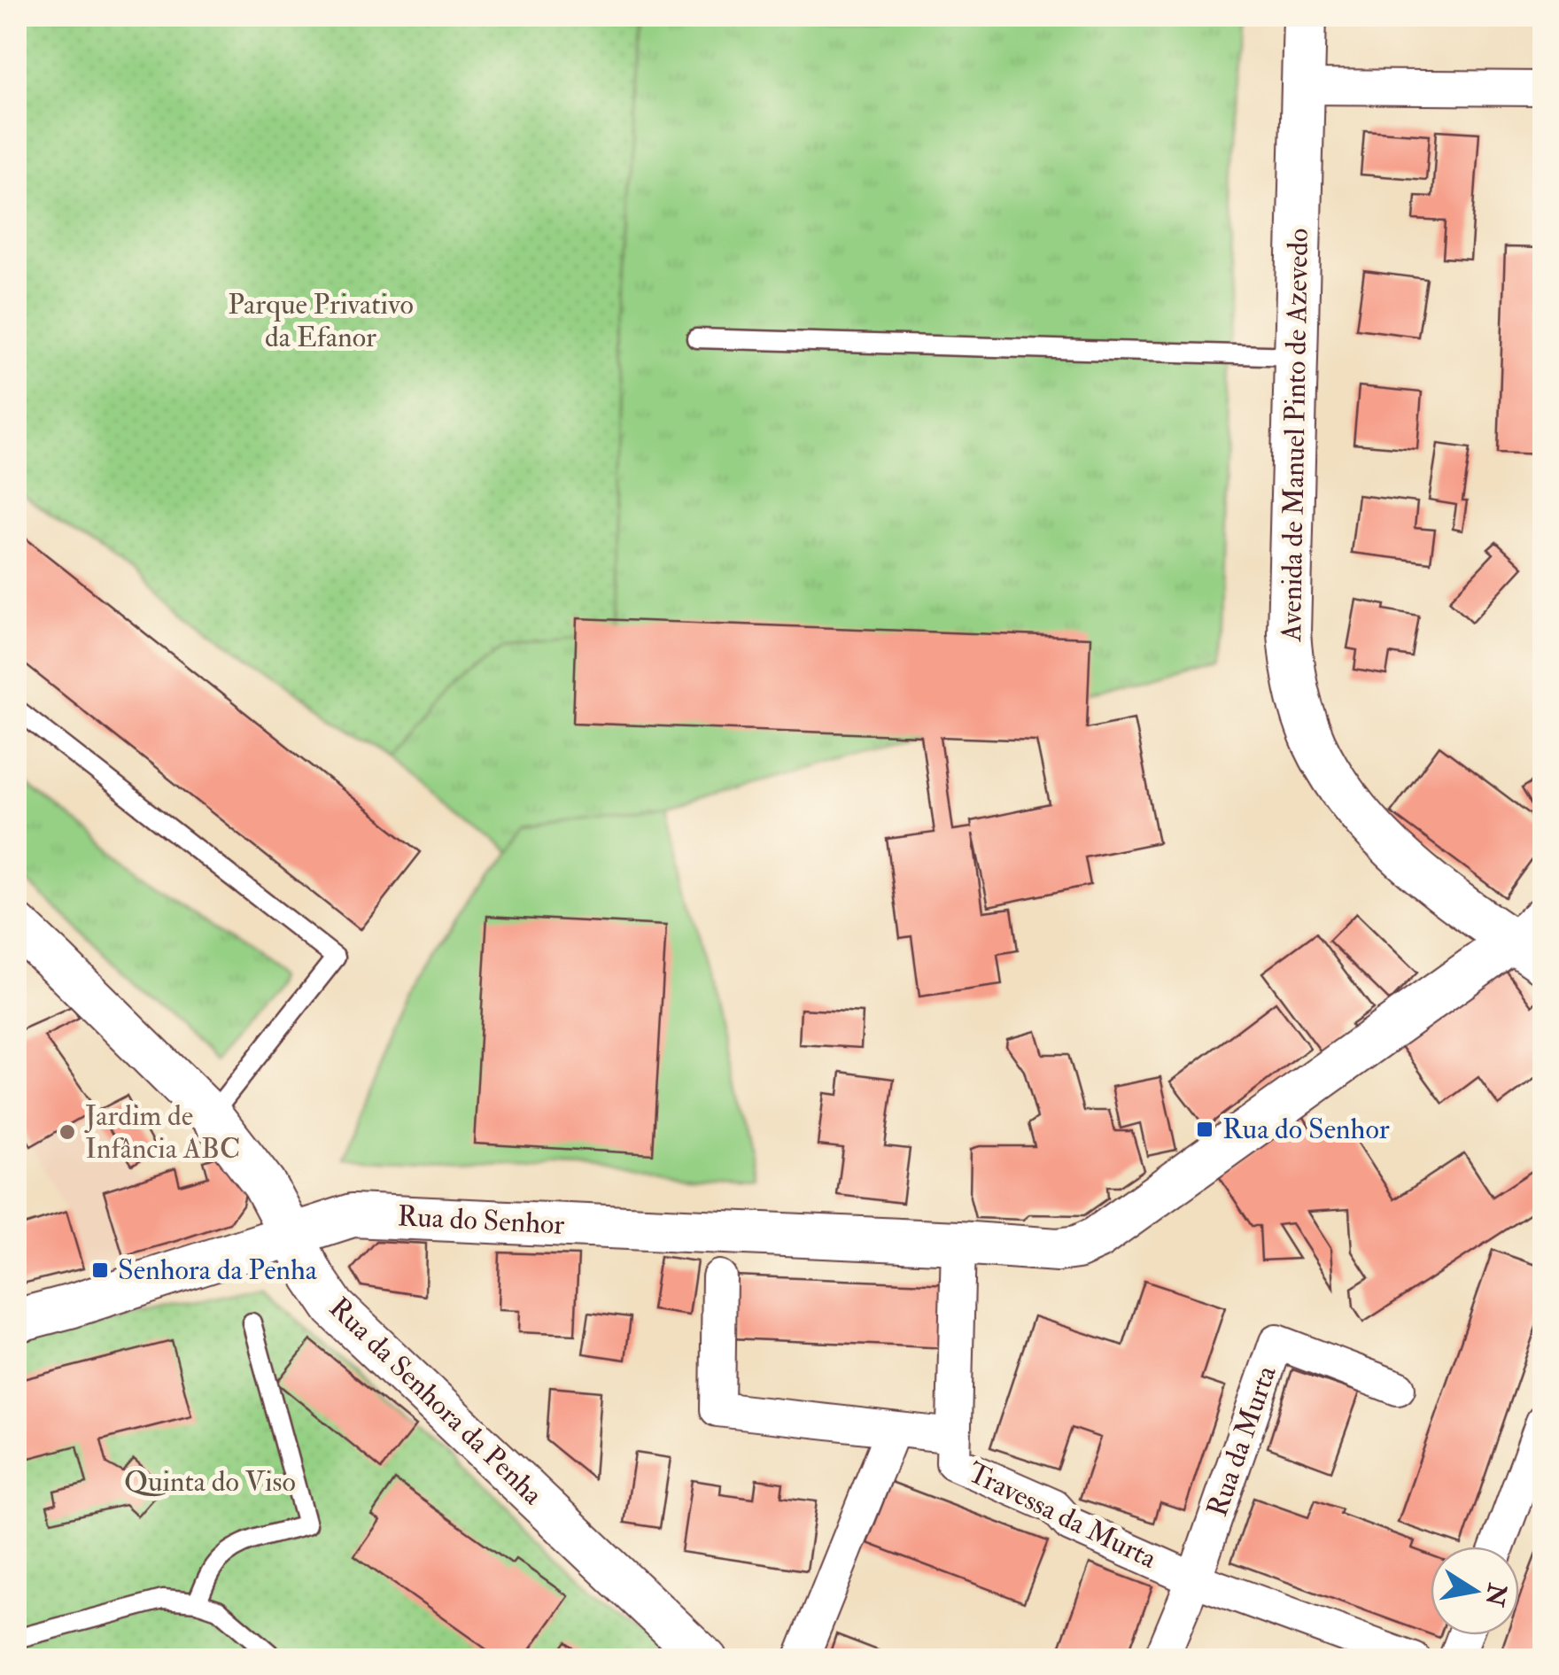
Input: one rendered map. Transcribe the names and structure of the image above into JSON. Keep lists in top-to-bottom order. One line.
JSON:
{"streets":{"street":["Avenida de Manuel Pinto de Azevedo","Rua do Senhor","Rua da Senhora da Penha","Rua da Murta","Travessa da Murta"]},"crossings":[["Avenida de Manuel Pinto de Azevedo","Rua do Senhor"],["Rua do Senhor","Rua da Senhora da Penha"],["Rua do Senhor","Travessa da Murta"],["Rua da Murta","Travessa da Murta"]],"parks":["Parque Privativo da Efanor","Quinta do Viso"],"places":{"transit":["Rua do Senhor","Senhora da Penha"],"other":["Jardim de Infância ABC"]},"north":"right"}
